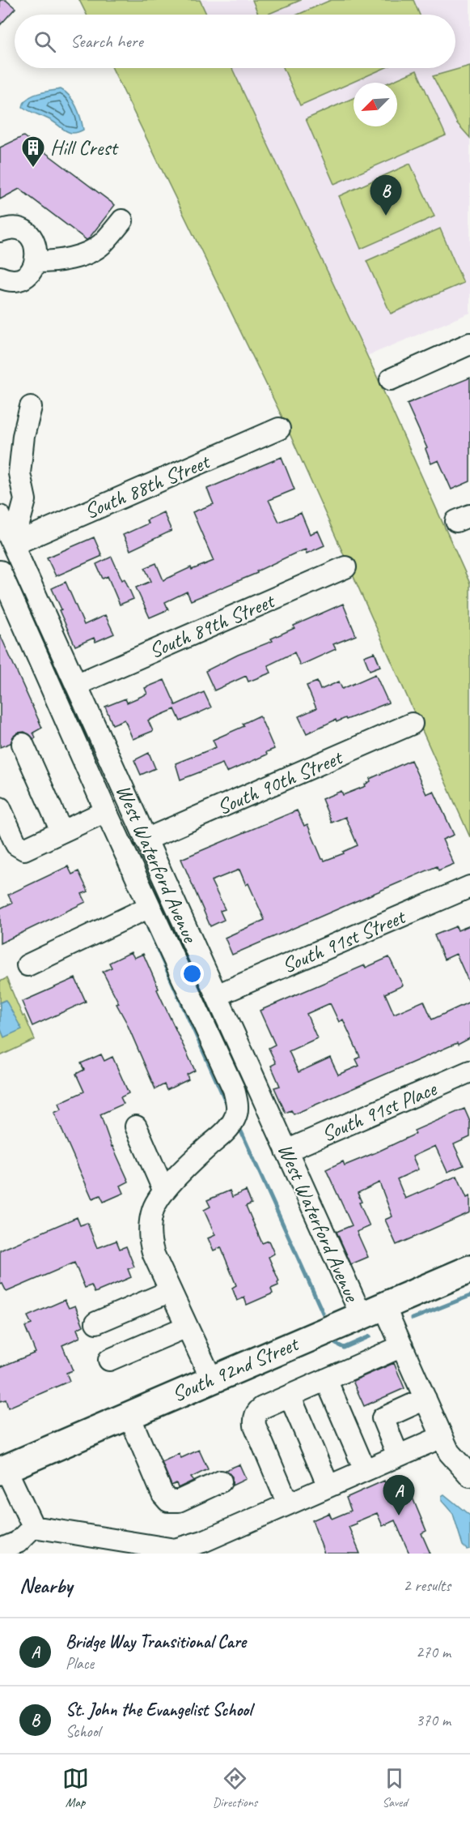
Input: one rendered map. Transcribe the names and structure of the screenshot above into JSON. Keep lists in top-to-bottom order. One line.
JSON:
{"streets":{"main road":["South 92nd Street"],"street":["South 88th Street","South 89th Street","South 90th Street","West Waterford Avenue","South 91st Street","South 91st Place"]},"crossings":[["South 88th Street","West Waterford Avenue"],["South 89th Street","West Waterford Avenue"],["South 90th Street","West Waterford Avenue"],["West Waterford Avenue","South 91st Street"],["West Waterford Avenue","South 91st Place"],["West Waterford Avenue","South 92nd Street"]],"places":{"building":["Hill Crest"]},"north":"bottom left","page":{"search":"Search here","pins":["B","A"],"heading":["Nearby","2 results"],"list":[{"mark":"A","name":"Bridge Way Transitional Care","note":"Place","value":"270 m"},{"mark":"B","name":"St. John the Evangelist School","note":"School","value":"370 m"}],"nav":["Map","Directions","Saved"]}}
